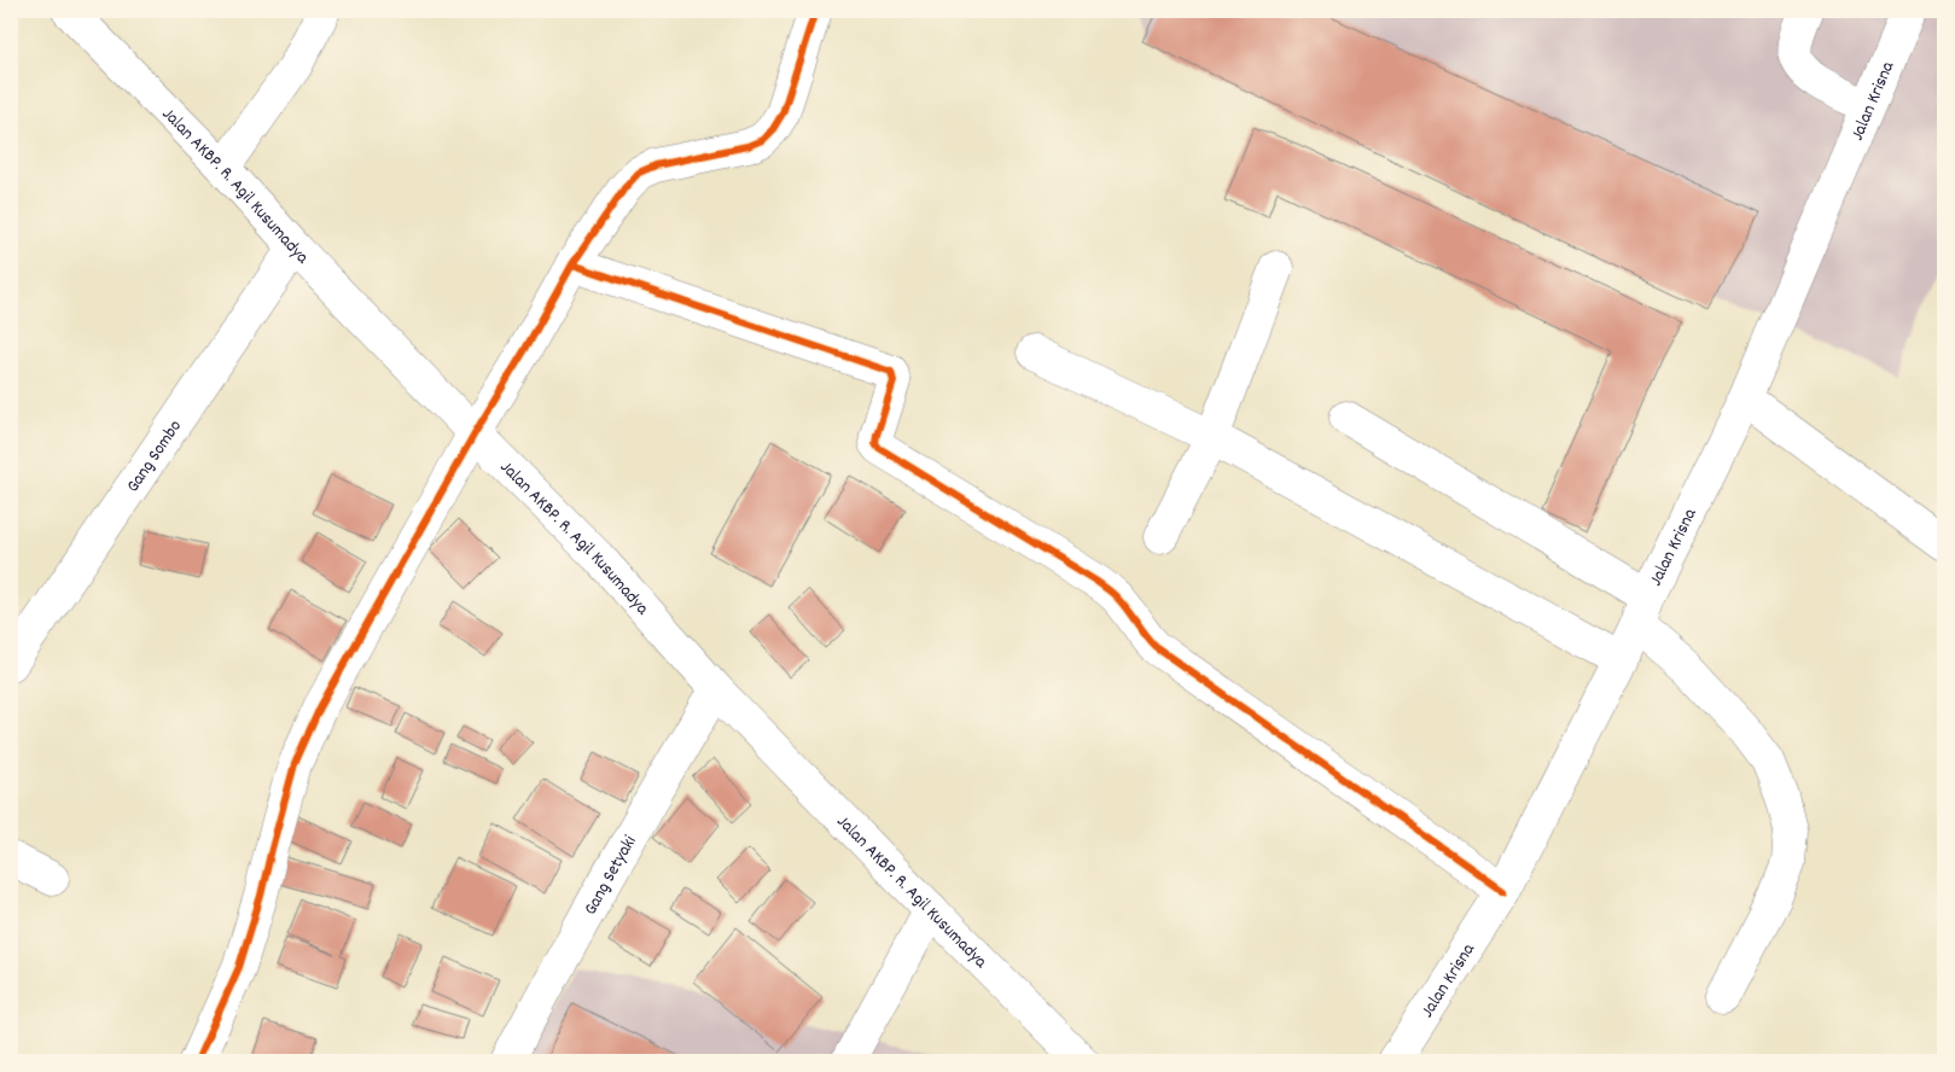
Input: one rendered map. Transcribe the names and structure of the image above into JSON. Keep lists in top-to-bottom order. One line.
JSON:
{"streets":{"street":["Jalan Krisna","Jalan AKBP. R. Agil Kusumadya","Gang Sombo","Gang Setyaki"]},"crossings":[["Jalan AKBP. R. Agil Kusumadya","Gang Sombo"],["Jalan AKBP. R. Agil Kusumadya","Gang Setyaki"]]}
